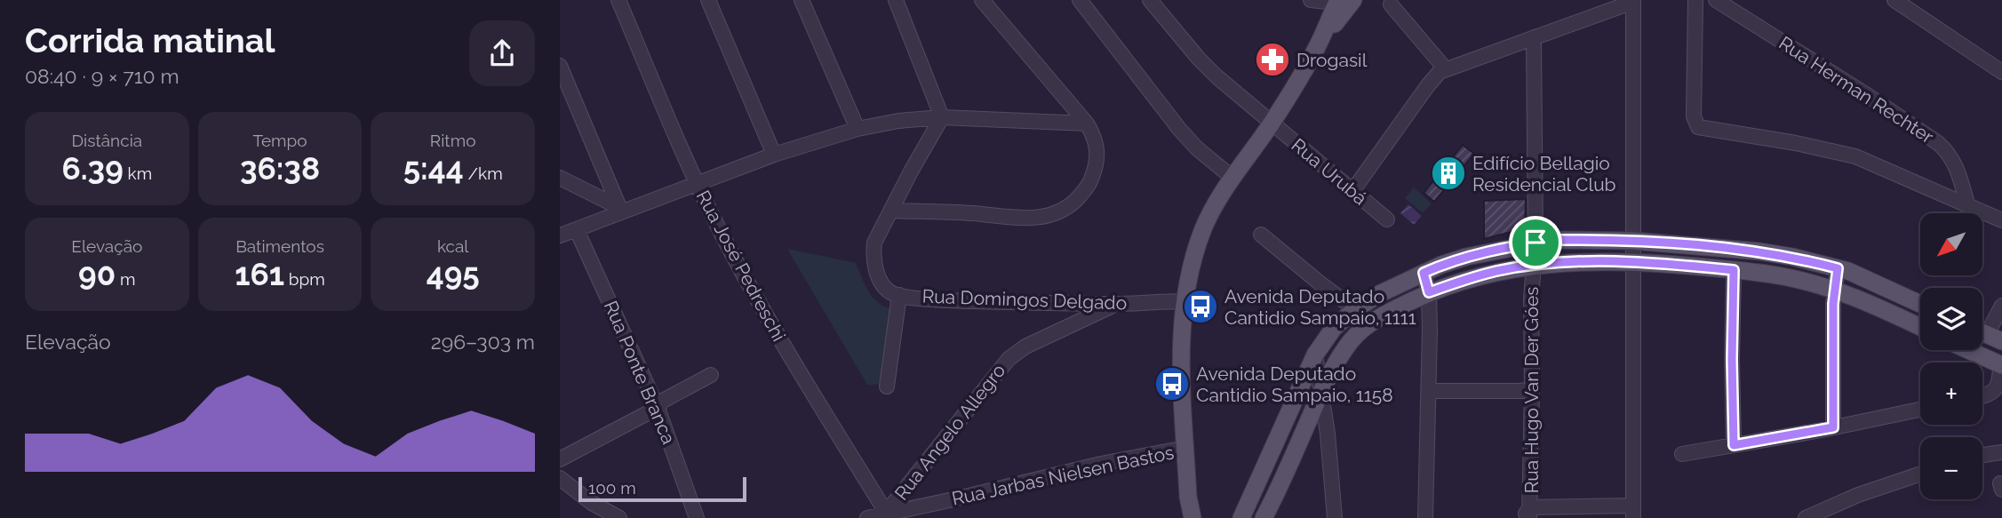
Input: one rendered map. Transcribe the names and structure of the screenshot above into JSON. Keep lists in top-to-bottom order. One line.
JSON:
{"streets":{"street":["Rua Herman Rechter","Rua Urubá","Rua José Pedreschi","Rua Domingos Delgado","Rua Ponte Branca","Rua Hugo Van Der Góes","Rua Angelo Allegro","Rua Jarbas Nielsen Bastos"]},"crossings":[["Rua José Pedreschi","Rua Angelo Allegro"],["Rua José Pedreschi","Rua Jarbas Nielsen Bastos"],["Rua Domingos Delgado","Rua Angelo Allegro"],["Rua Angelo Allegro","Rua Jarbas Nielsen Bastos"]],"places":{"pharmacy":["Drogasil"],"building":["Edifício Bellagio Residencial Club"],"bus stop":["Avenida Deputado Cantidio Sampaio, 1111","Avenida Deputado Cantidio Sampaio, 1158"]},"scale_bar":"100 m","north":"bottom left","page":{"heading":["Corrida matinal","08:40 · 9 × 710 m"],"stats":[["Distância","6.39 km"],["Tempo","36:38"],["Ritmo","5:44 /km"],["Elevação","90 m"],["Batimentos","161 bpm"],["kcal","495"]],"map_buttons":["+","−"],"chart":["Elevação","296–303 m"],"scale":"100 m"}}
